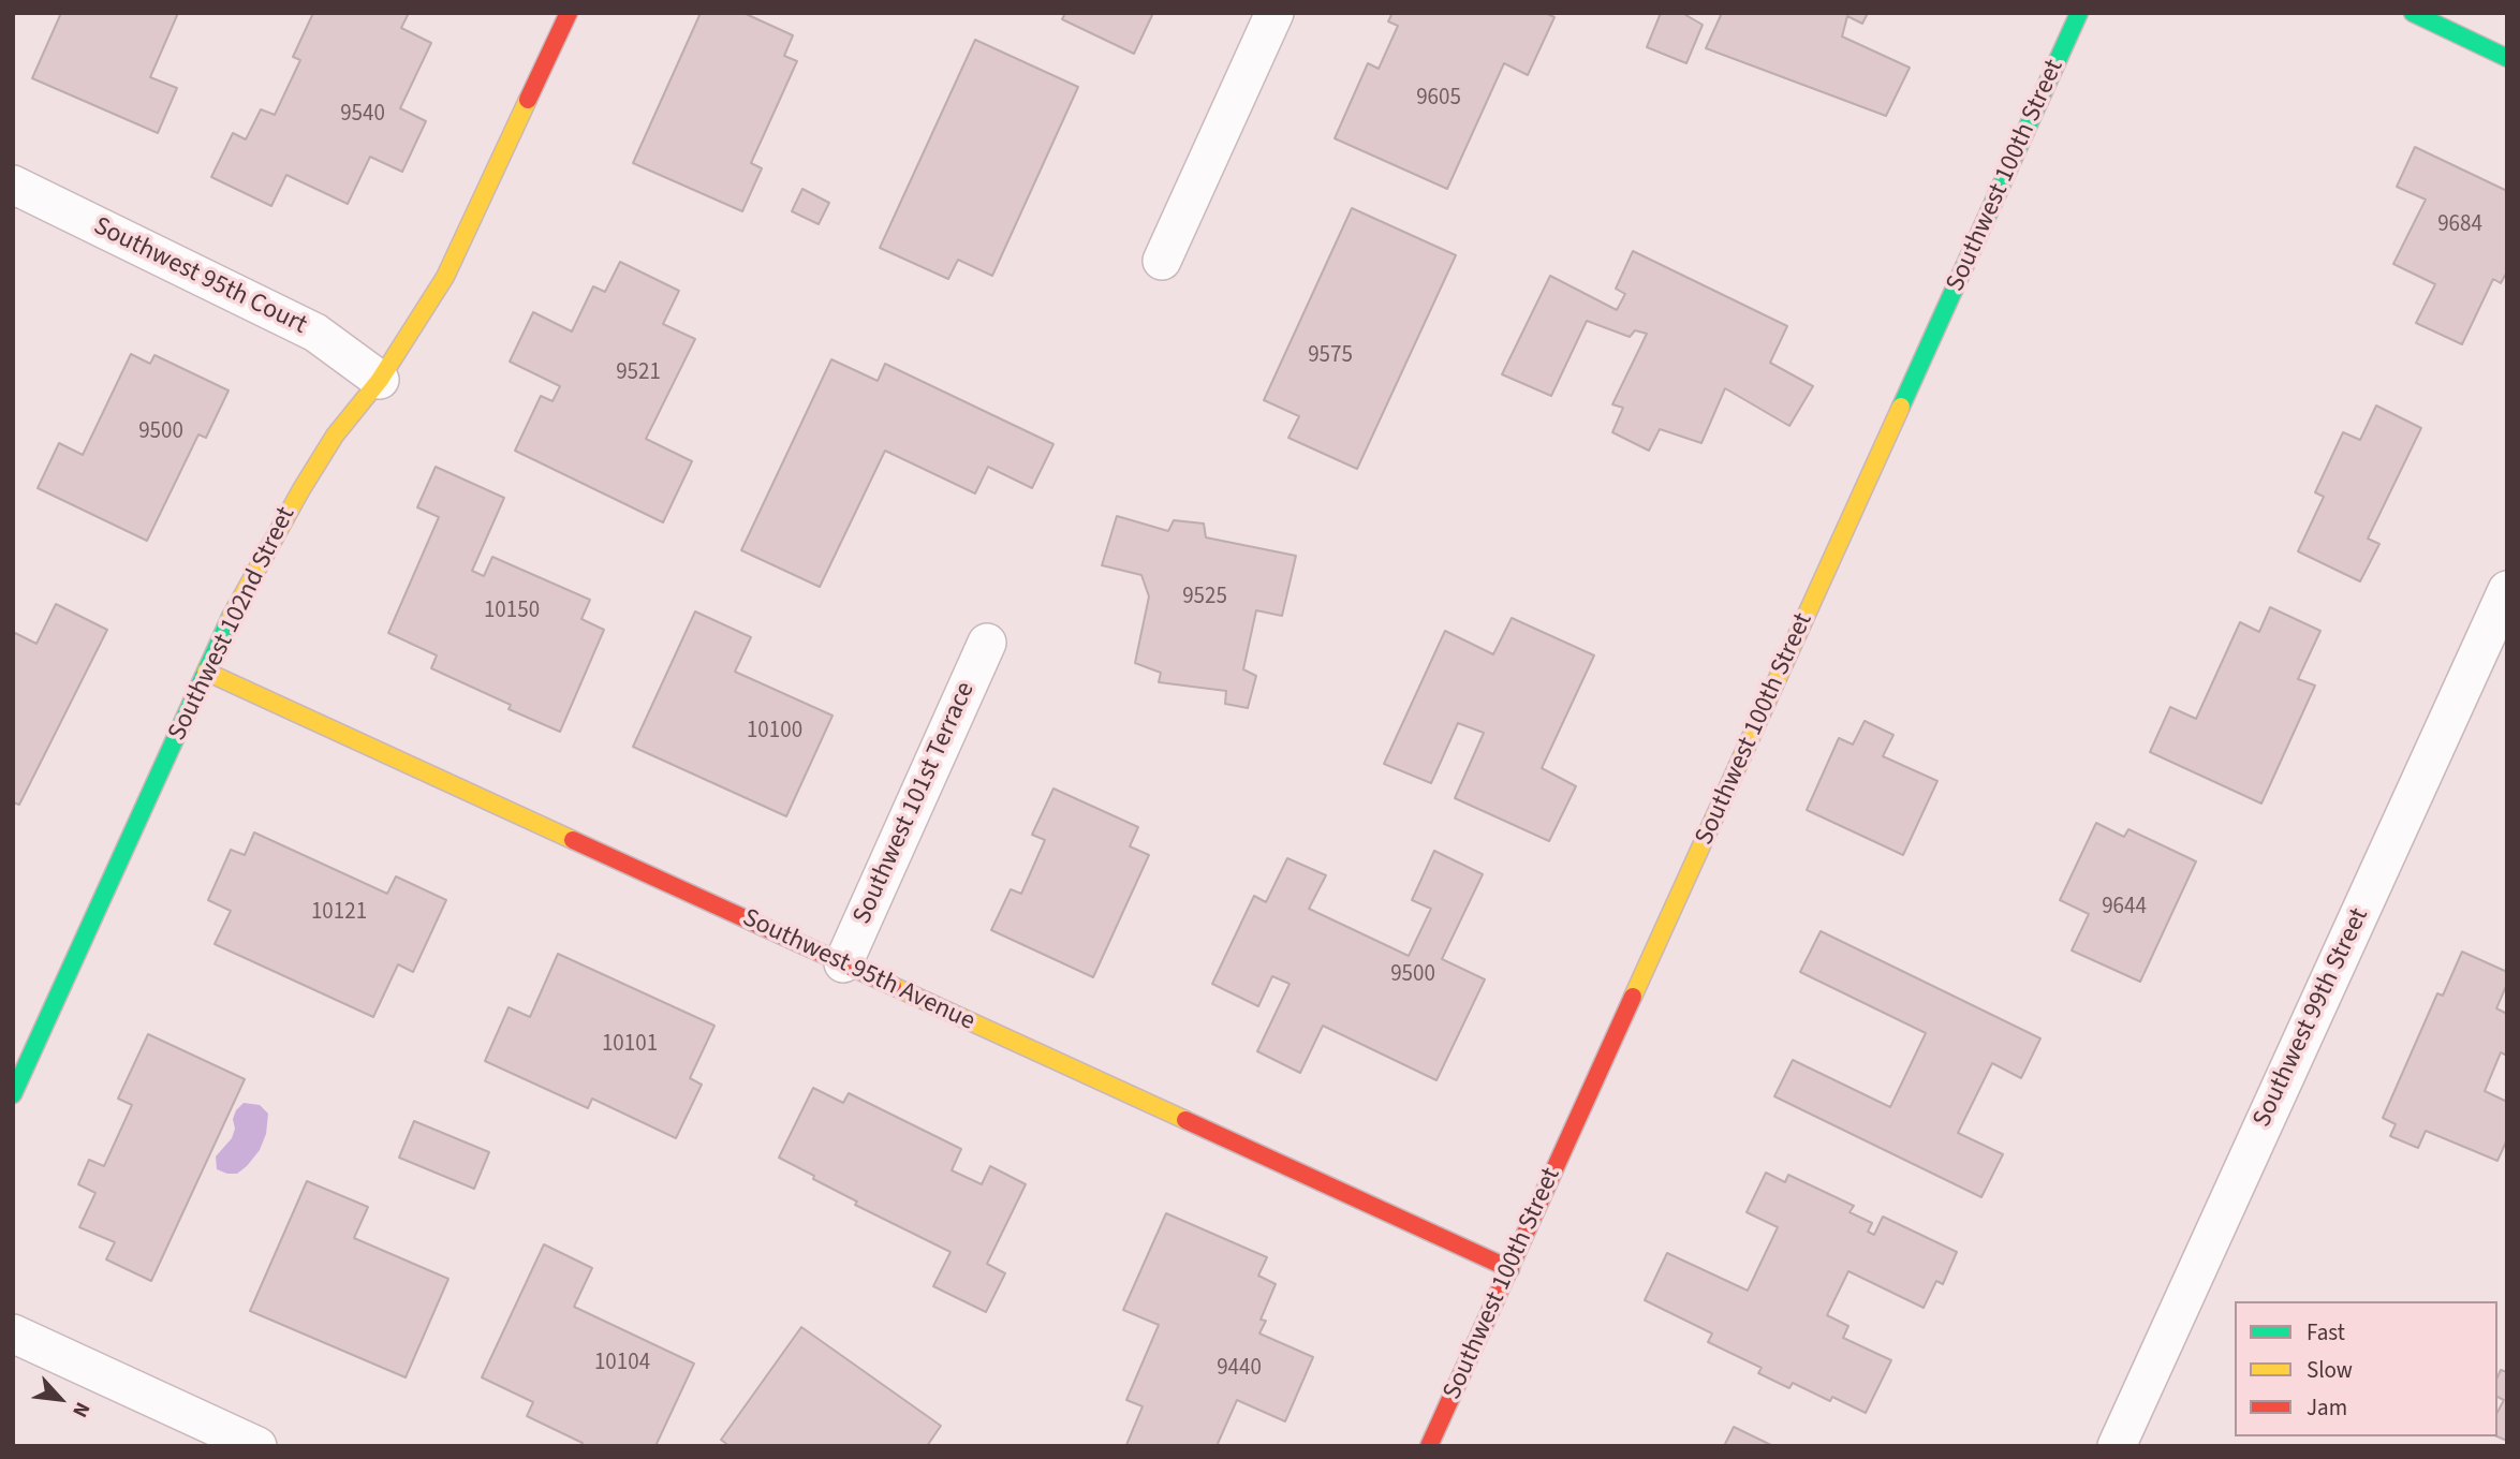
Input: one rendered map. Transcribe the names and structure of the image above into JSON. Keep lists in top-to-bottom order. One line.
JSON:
{"streets":{"street":["Southwest 100th Street","Southwest 95th Court","Southwest 102nd Street","Southwest 101st Terrace","Southwest 95th Avenue","Southwest 99th Street"]},"crossings":[["Southwest 100th Street","Southwest 95th Avenue"],["Southwest 95th Court","Southwest 102nd Street"],["Southwest 102nd Street","Southwest 95th Avenue"],["Southwest 101st Terrace","Southwest 95th Avenue"]],"house_numbers":["9605","9540","9684","9575","9521","9500","9525","10150","10100","9644","10121","9500","10101","10104","9440"],"legend":["Fast","Slow","Jam"],"north":"bottom right"}
